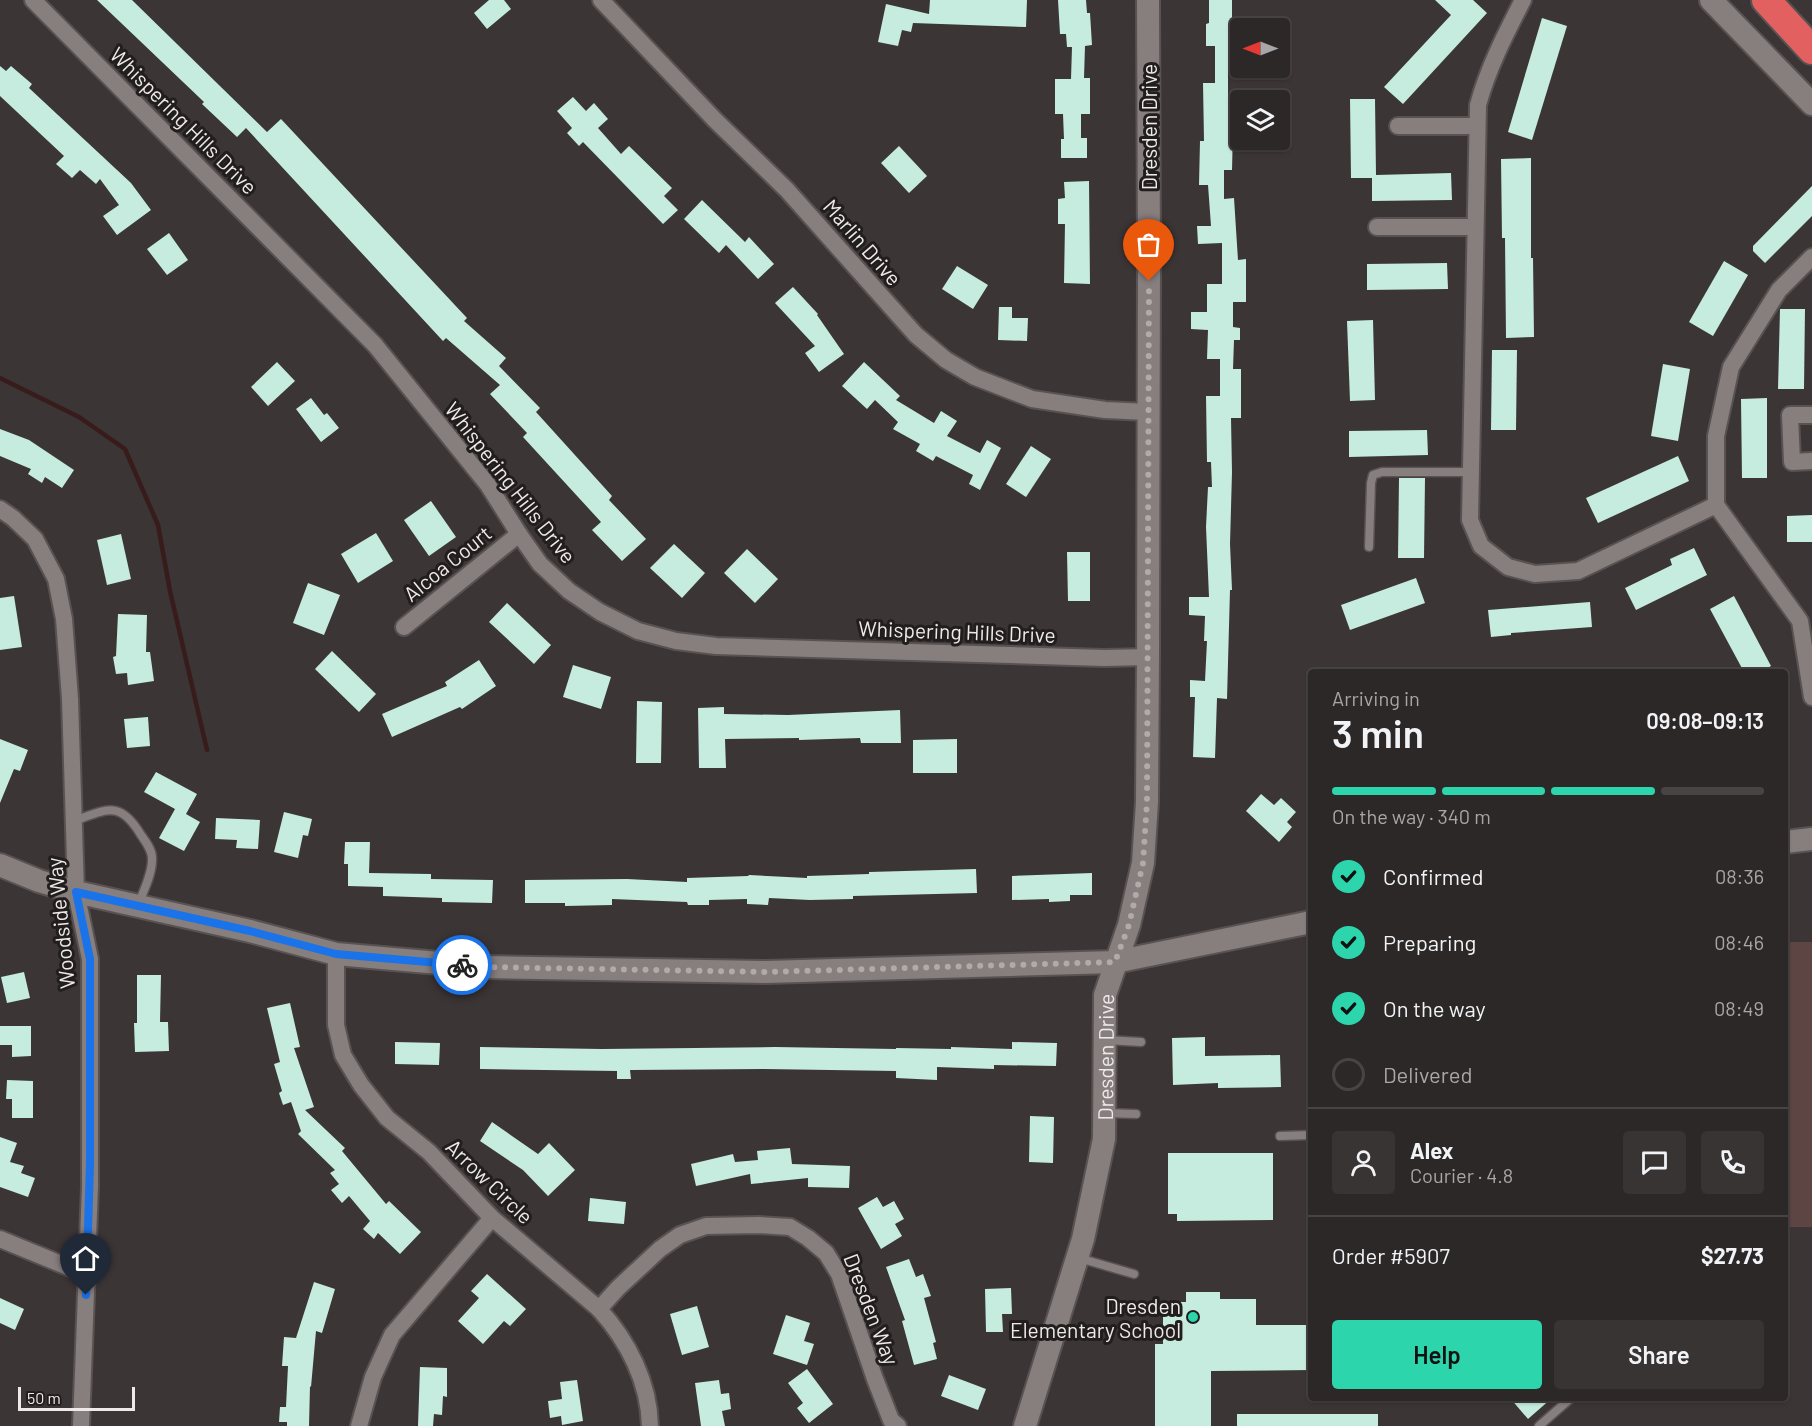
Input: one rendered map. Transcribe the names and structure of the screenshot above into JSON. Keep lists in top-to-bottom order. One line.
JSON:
{"streets":{"street":["Whispering Hills Drive","Dresden Drive","Marlin Drive","Alcoa Court","Woodside Way","Arrow Circle","Dresden Way"]},"crossings":[["Whispering Hills Drive","Dresden Drive"],["Whispering Hills Drive","Alcoa Court"],["Dresden Drive","Marlin Drive"],["Arrow Circle","Dresden Way"]],"places":["Dresden Elementary School"],"scale_bar":"50 m","north":"left","page":{"heading":["3 min","Arriving in","09:08–09:13"],"panel":["Alex","Courier · 4.8","Order #5907","$27.73"],"bar":"On the way · 340 m","list":[["Confirmed","08:36"],["Preparing","08:46"],["On the way","08:49"],"Delivered"],"buttons":["Help","Share"],"scale":"50 m"}}
